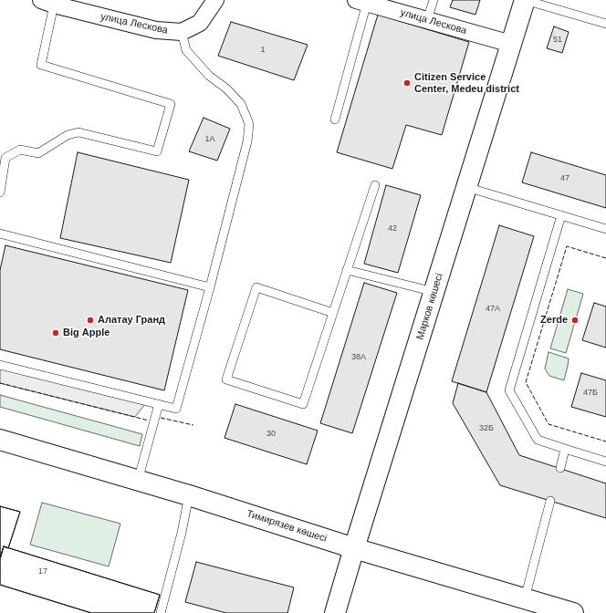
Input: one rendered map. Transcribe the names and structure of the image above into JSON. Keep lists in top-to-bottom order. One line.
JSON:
{"streets":{"street":["улица Лескова","Марков көшесі","Тимирязев көшесі"]},"crossings":[["улица Лескова","Марков көшесі"],["Марков көшесі","Тимирязев көшесі"]],"places":["Citizen Service Center, Medeu district","Алатау Гранд","Zerde","Big Apple"],"house_numbers":["51","1","1А","47","42","47А","38А","47Б","32Б","30","17"]}
